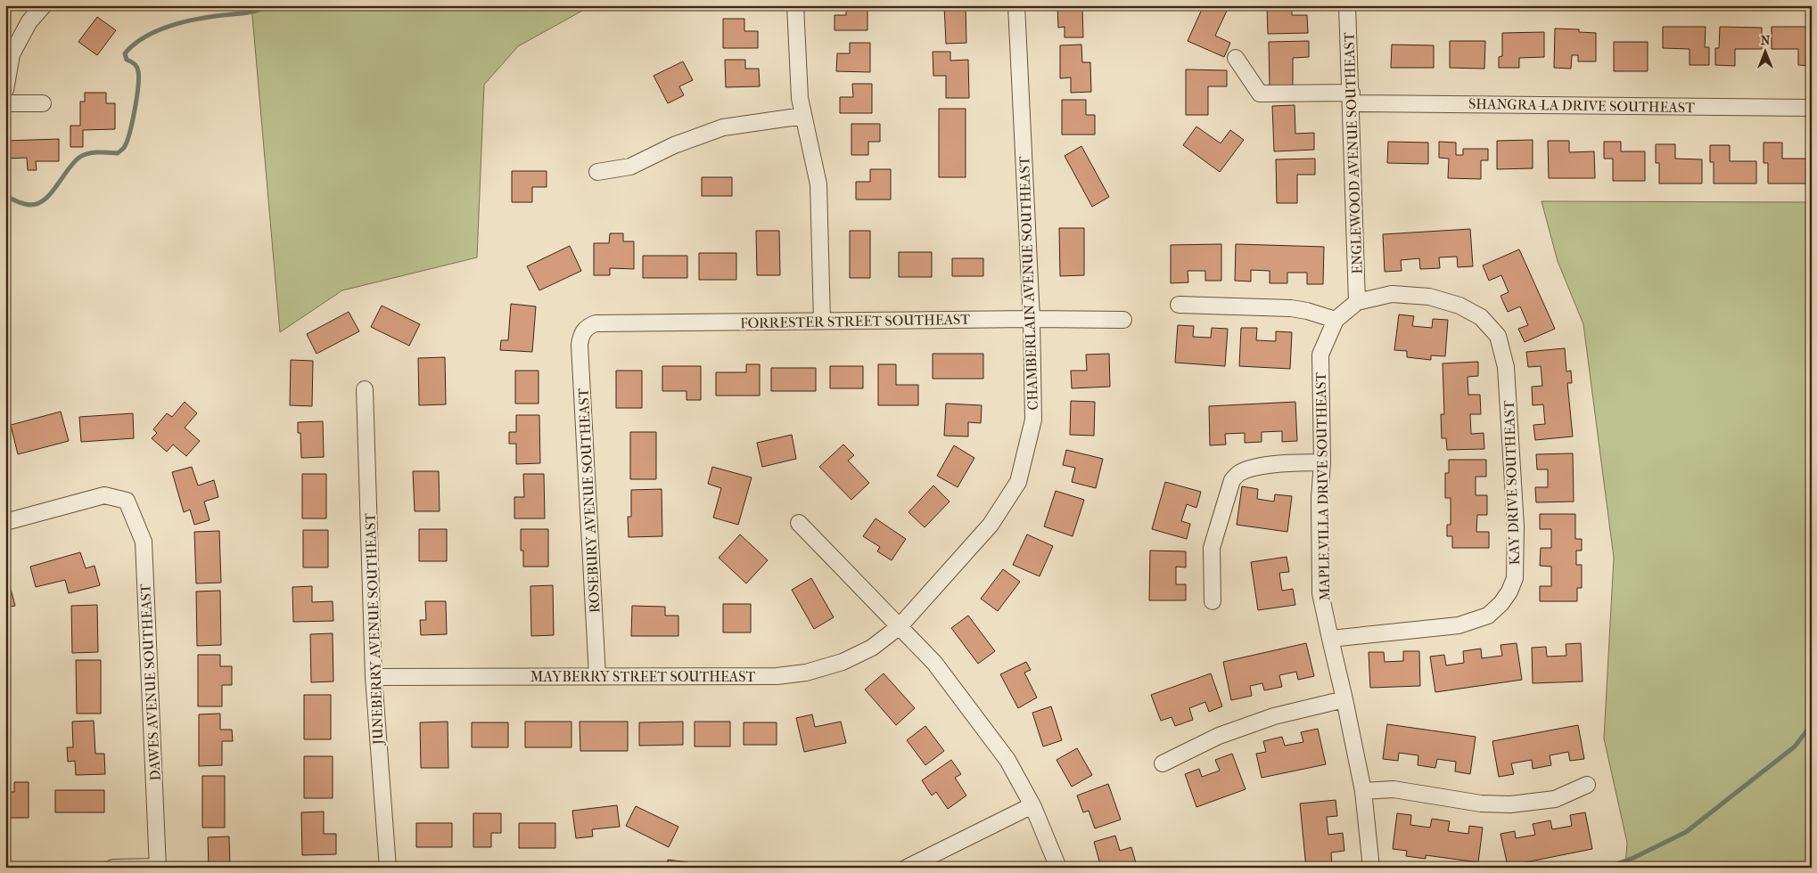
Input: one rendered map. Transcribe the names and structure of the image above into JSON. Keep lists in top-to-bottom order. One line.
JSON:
{"streets":{"street":["SHANGRA-LA DRIVE SOUTHEAST","ENGLEWOOD AVENUE SOUTHEAST","CHAMBERLAIN AVENUE SOUTHEAST","FORRESTER STREET SOUTHEAST","KAY DRIVE SOUTHEAST","MAPLE VILLA DRIVE SOUTHEAST","ROSEBURY AVENUE SOUTHEAST","JUNEBERRY AVENUE SOUTHEAST","MAYBERRY STREET SOUTHEAST","DAWES AVENUE SOUTHEAST"]},"crossings":[["SHANGRA-LA DRIVE SOUTHEAST","ENGLEWOOD AVENUE SOUTHEAST"],["ENGLEWOOD AVENUE SOUTHEAST","KAY DRIVE SOUTHEAST"],["ENGLEWOOD AVENUE SOUTHEAST","MAPLE VILLA DRIVE SOUTHEAST"],["CHAMBERLAIN AVENUE SOUTHEAST","FORRESTER STREET SOUTHEAST"],["CHAMBERLAIN AVENUE SOUTHEAST","MAYBERRY STREET SOUTHEAST"],["FORRESTER STREET SOUTHEAST","ROSEBURY AVENUE SOUTHEAST"],["KAY DRIVE SOUTHEAST","MAPLE VILLA DRIVE SOUTHEAST"],["ROSEBURY AVENUE SOUTHEAST","MAYBERRY STREET SOUTHEAST"],["JUNEBERRY AVENUE SOUTHEAST","MAYBERRY STREET SOUTHEAST"]],"north":"top"}
